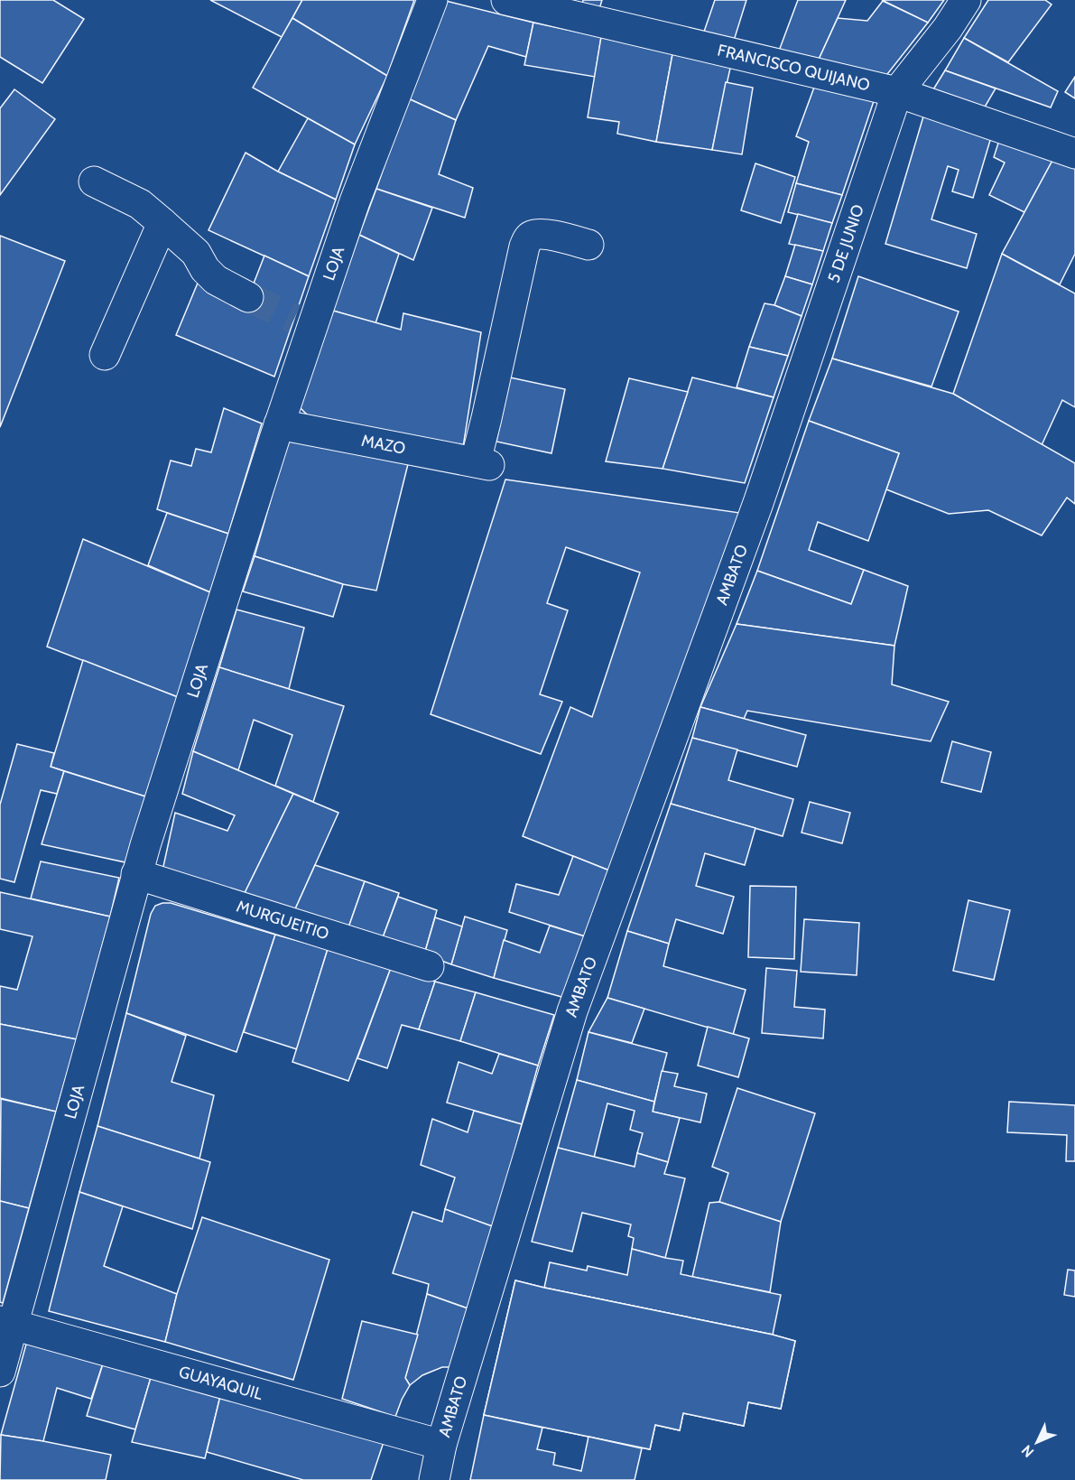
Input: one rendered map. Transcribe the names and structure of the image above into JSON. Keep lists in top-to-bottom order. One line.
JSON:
{"streets":{"street":["FRANCISCO QUIJANO","5 DE JUNIO","LOJA","MAZO","AMBATO","MURGUEITIO","GUAYAQUIL"]},"crossings":[["FRANCISCO QUIJANO","5 DE JUNIO"],["5 DE JUNIO","AMBATO"],["LOJA","MAZO"],["LOJA","MURGUEITIO"],["LOJA","GUAYAQUIL"],["AMBATO","GUAYAQUIL"]],"north":"bottom left"}
